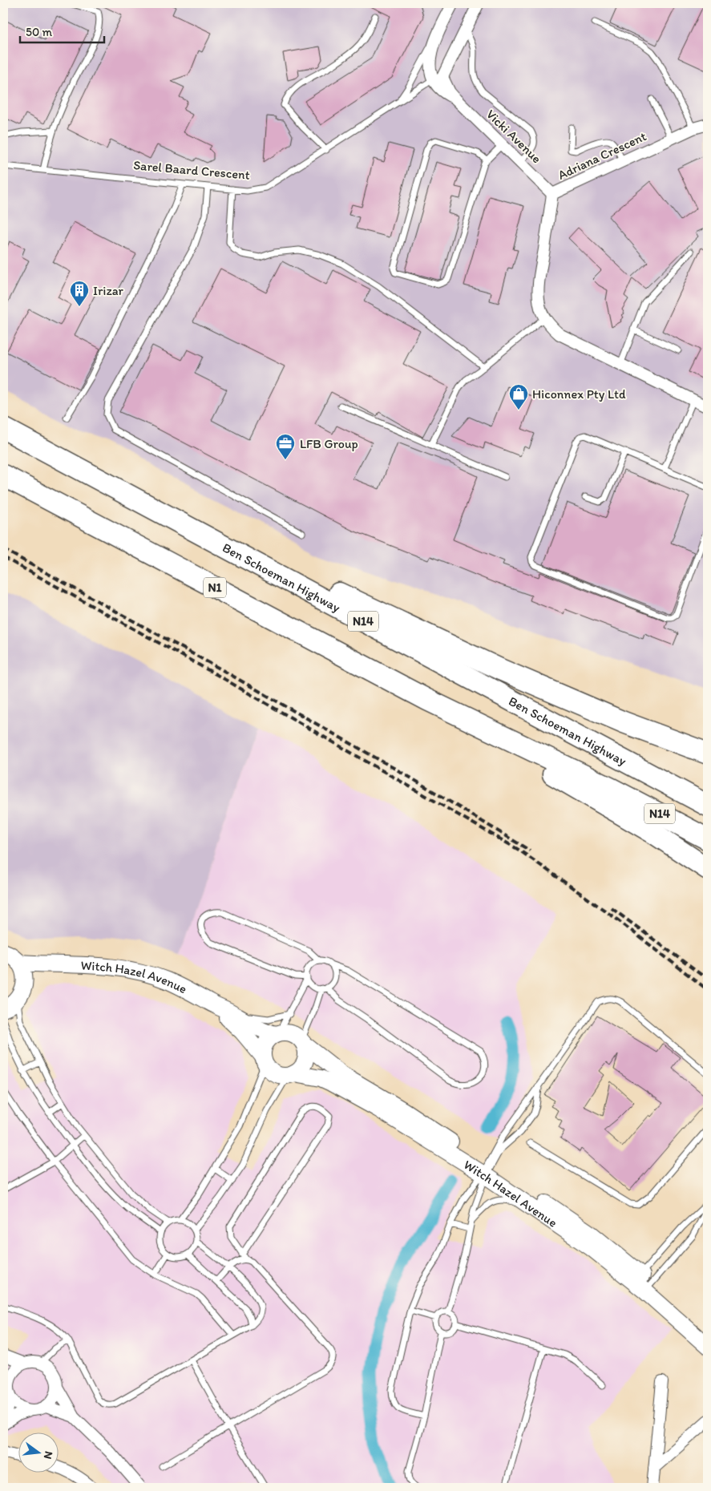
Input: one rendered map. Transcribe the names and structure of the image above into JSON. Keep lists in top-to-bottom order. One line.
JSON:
{"streets":{"highway":["Ben Schoeman Highway","N1","N14"],"street":["Vicki Avenue","Adriana Crescent","Witch Hazel Avenue"],"lane":["Sarel Baard Crescent"]},"crossings":[["Vicki Avenue","Adriana Crescent"],["Vicki Avenue","Sarel Baard Crescent"],["N1","N14"]],"places":{"building":["Irizar"],"shop":["Hiconnex Pty Ltd"],"office":["LFB Group"]},"scale_bar":"50 m","north":"right"}
